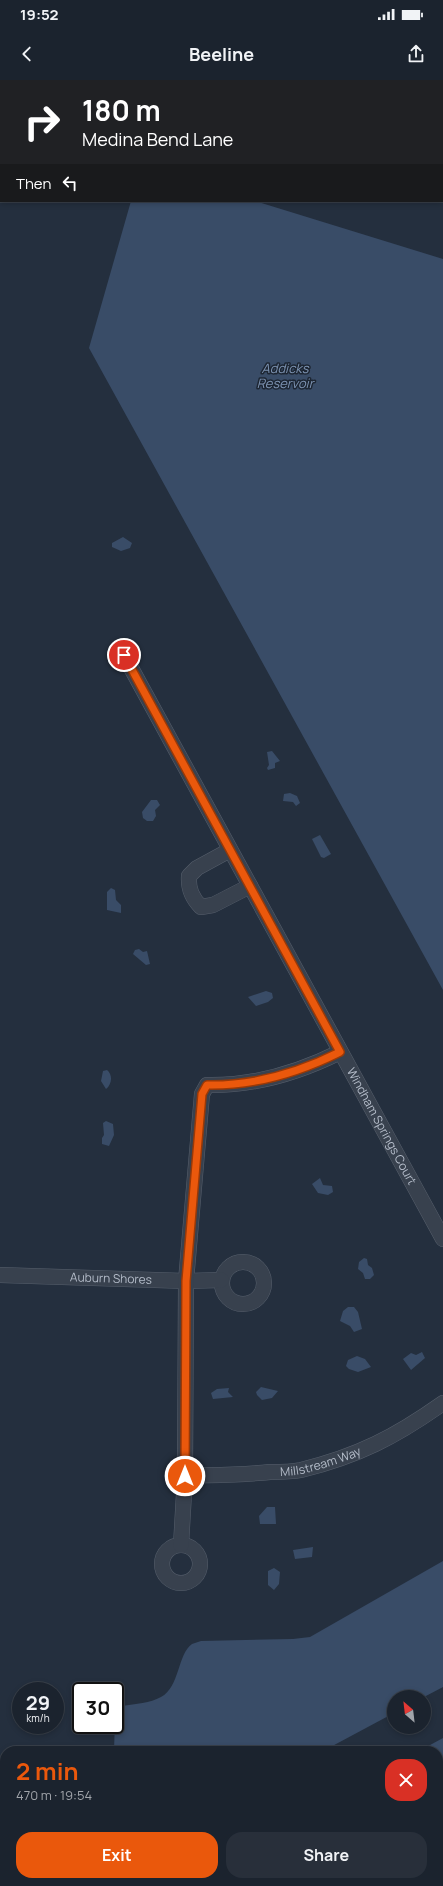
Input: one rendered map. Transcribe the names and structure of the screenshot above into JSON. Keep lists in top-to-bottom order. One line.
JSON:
{"streets":{"street":["Windham Springs Court","Auburn Shores","Millstream Way"]},"water":["Addicks Reservoir"],"north":"top left","page":{"status":"19:52","header":"Beeline","turn":["180 m","Medina Bend Lane"],"then":"Then","speed":"29 km/h","limit":"30","heading":["2 min","470 m · 19:54"],"buttons":["Exit","Share"]}}
